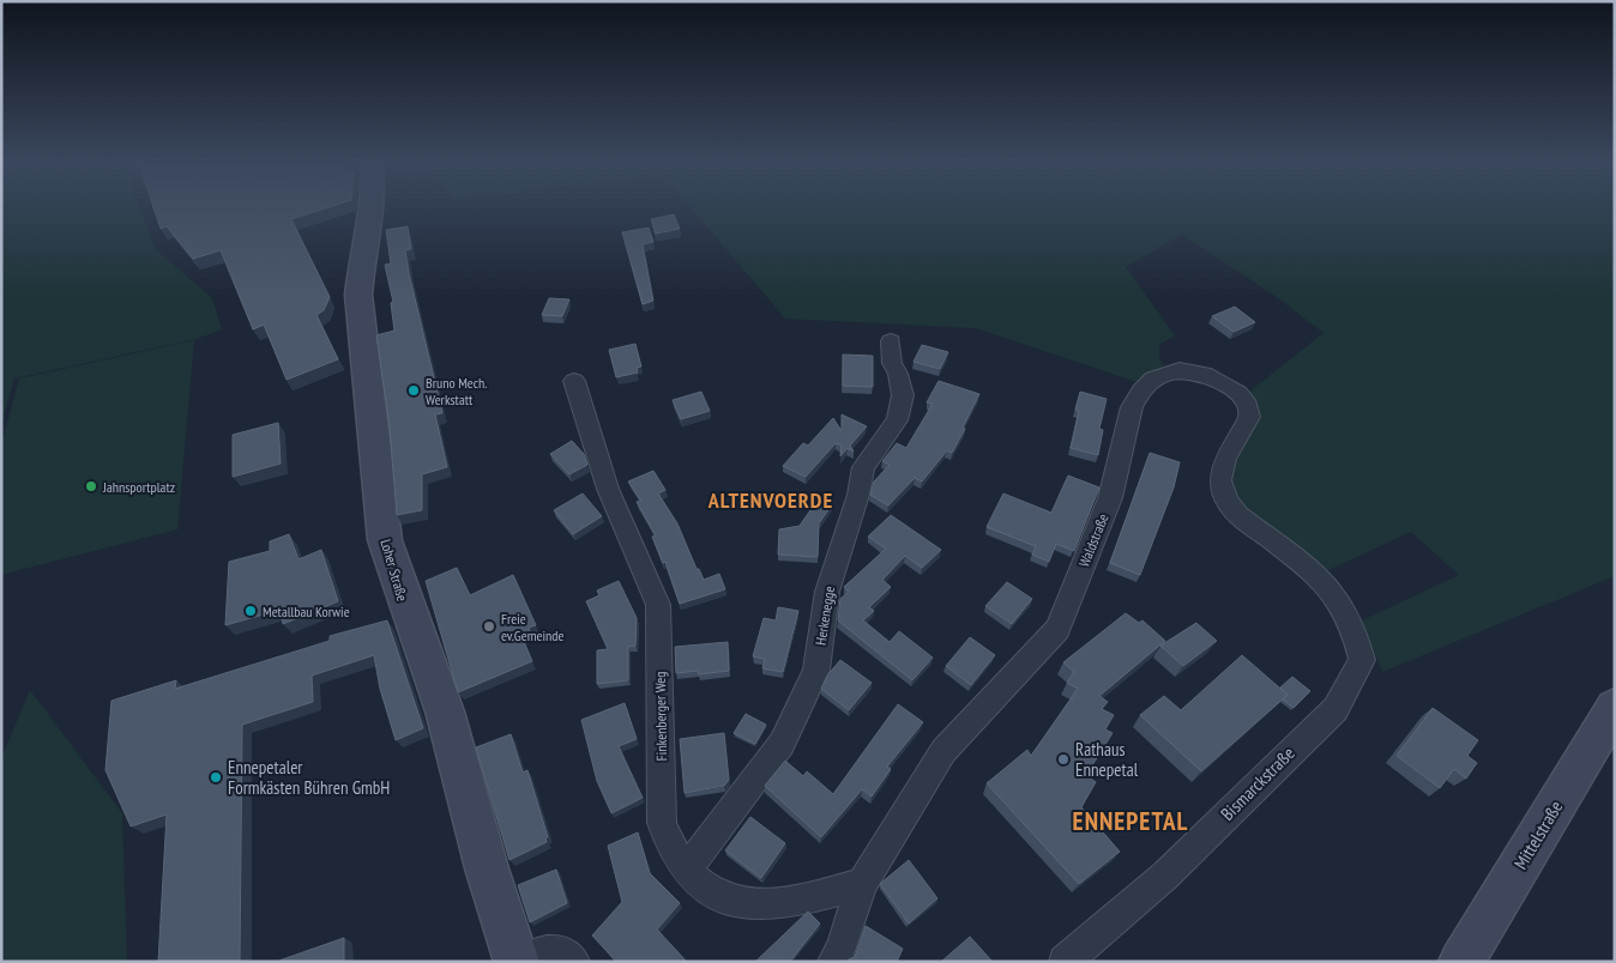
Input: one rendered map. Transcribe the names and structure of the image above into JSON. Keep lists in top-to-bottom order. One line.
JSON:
{"streets":{"main road":["Loher Straße","Mittelstraße"],"street":["Waldstraße","Herkenegge","Finkenberger Weg","Bismarckstraße"]},"crossings":[["Waldstraße","Finkenberger Weg"],["Waldstraße","Bismarckstraße"],["Herkenegge","Finkenberger Weg"]],"districts":["ALTENVOERDE","ENNEPETAL"],"places":["Bruno Mech. Werkstatt","Jahnsportplatz","Metallbau Korwie","Freie ev.Gemeinde","Rathaus Ennepetal","Ennepetaler Formkästen Bühren GmbH"]}
